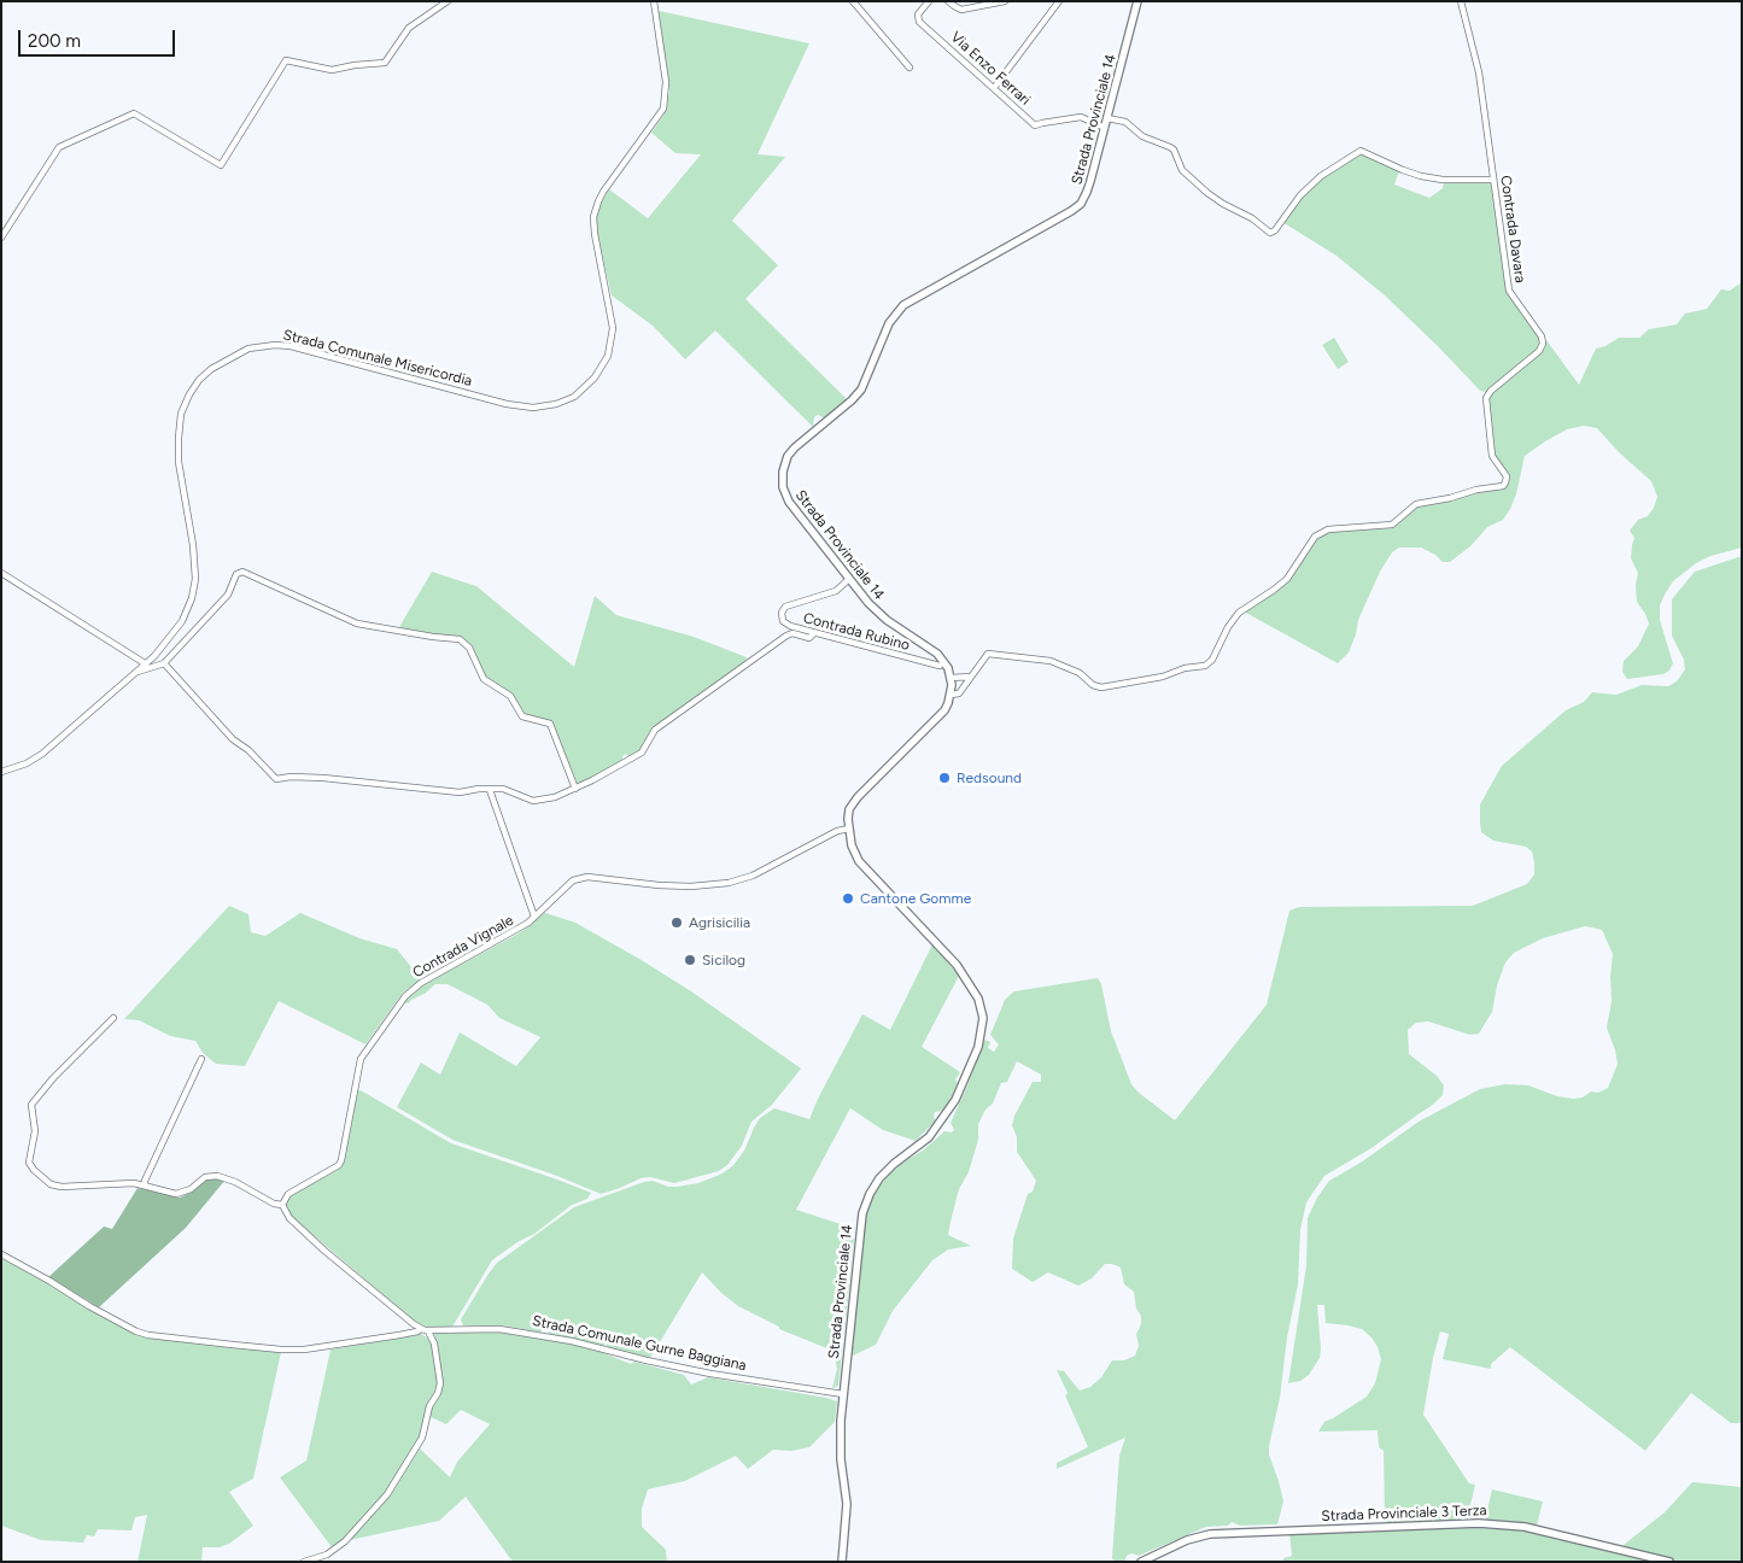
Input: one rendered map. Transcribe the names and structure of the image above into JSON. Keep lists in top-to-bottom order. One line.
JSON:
{"streets":{"main road":["Strada Provinciale 14","Strada Provinciale 3 Terza"],"street":["Via Enzo Ferrari","Contrada Davara","Strada Comunale Misericordia","Contrada Rubino","Contrada Vignale","Strada Comunale Gurne Baggiana"]},"crossings":[["Via Enzo Ferrari","Strada Provinciale 14"],["Strada Provinciale 14","Contrada Davara"],["Strada Provinciale 14","Contrada Rubino"],["Strada Provinciale 14","Contrada Vignale"],["Strada Provinciale 14","Strada Comunale Gurne Baggiana"]],"places":["Redsound","Cantone Gomme","Agrisicilia","Sicilog"],"scale_bar":"200 m"}
